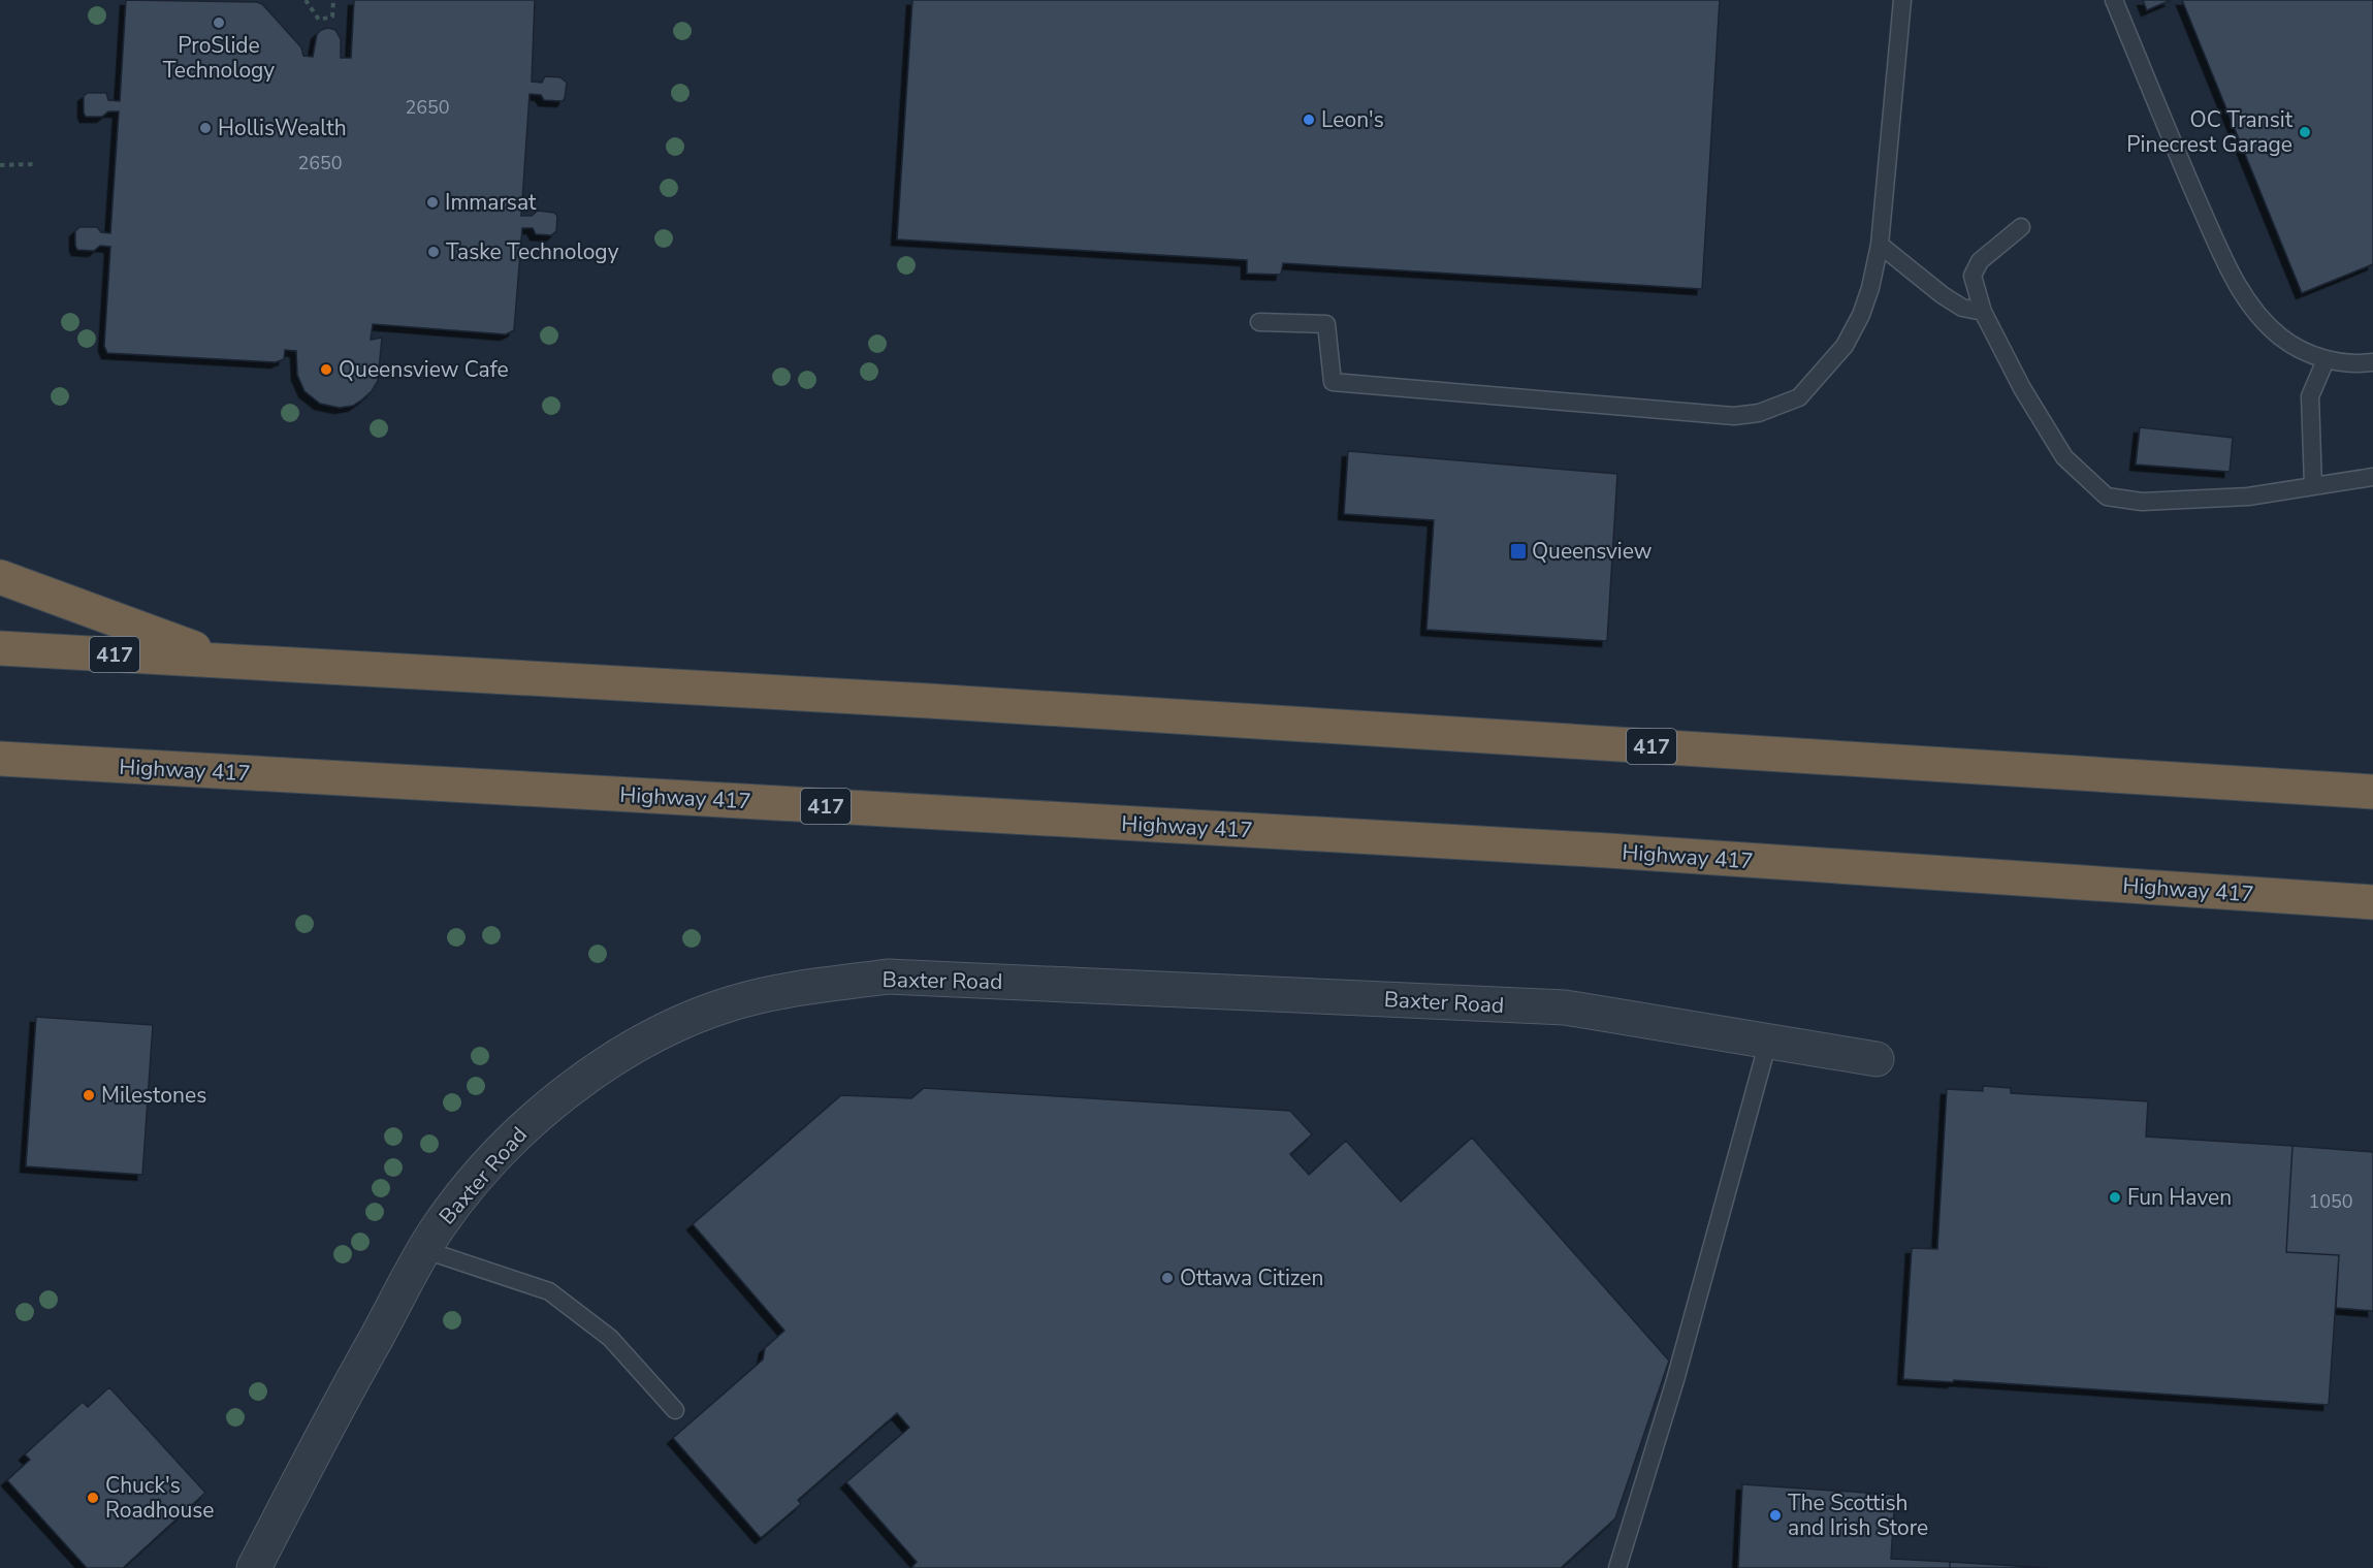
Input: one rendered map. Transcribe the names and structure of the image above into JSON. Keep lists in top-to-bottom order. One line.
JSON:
{"streets":{"highway":["417","Highway 417"],"street":["Baxter Road"]},"places":{"other":["ProSlide Technology","Leon's","HollisWealth","OC Transit Pinecrest Garage","Immarsat","Taske Technology","Queensview Cafe","Milestones","Fun Haven","Ottawa Citizen","Chuck's Roadhouse","The Scottish and Irish Store"],"transit":["Queensview"]},"house_numbers":["2650","2650","1050"]}
